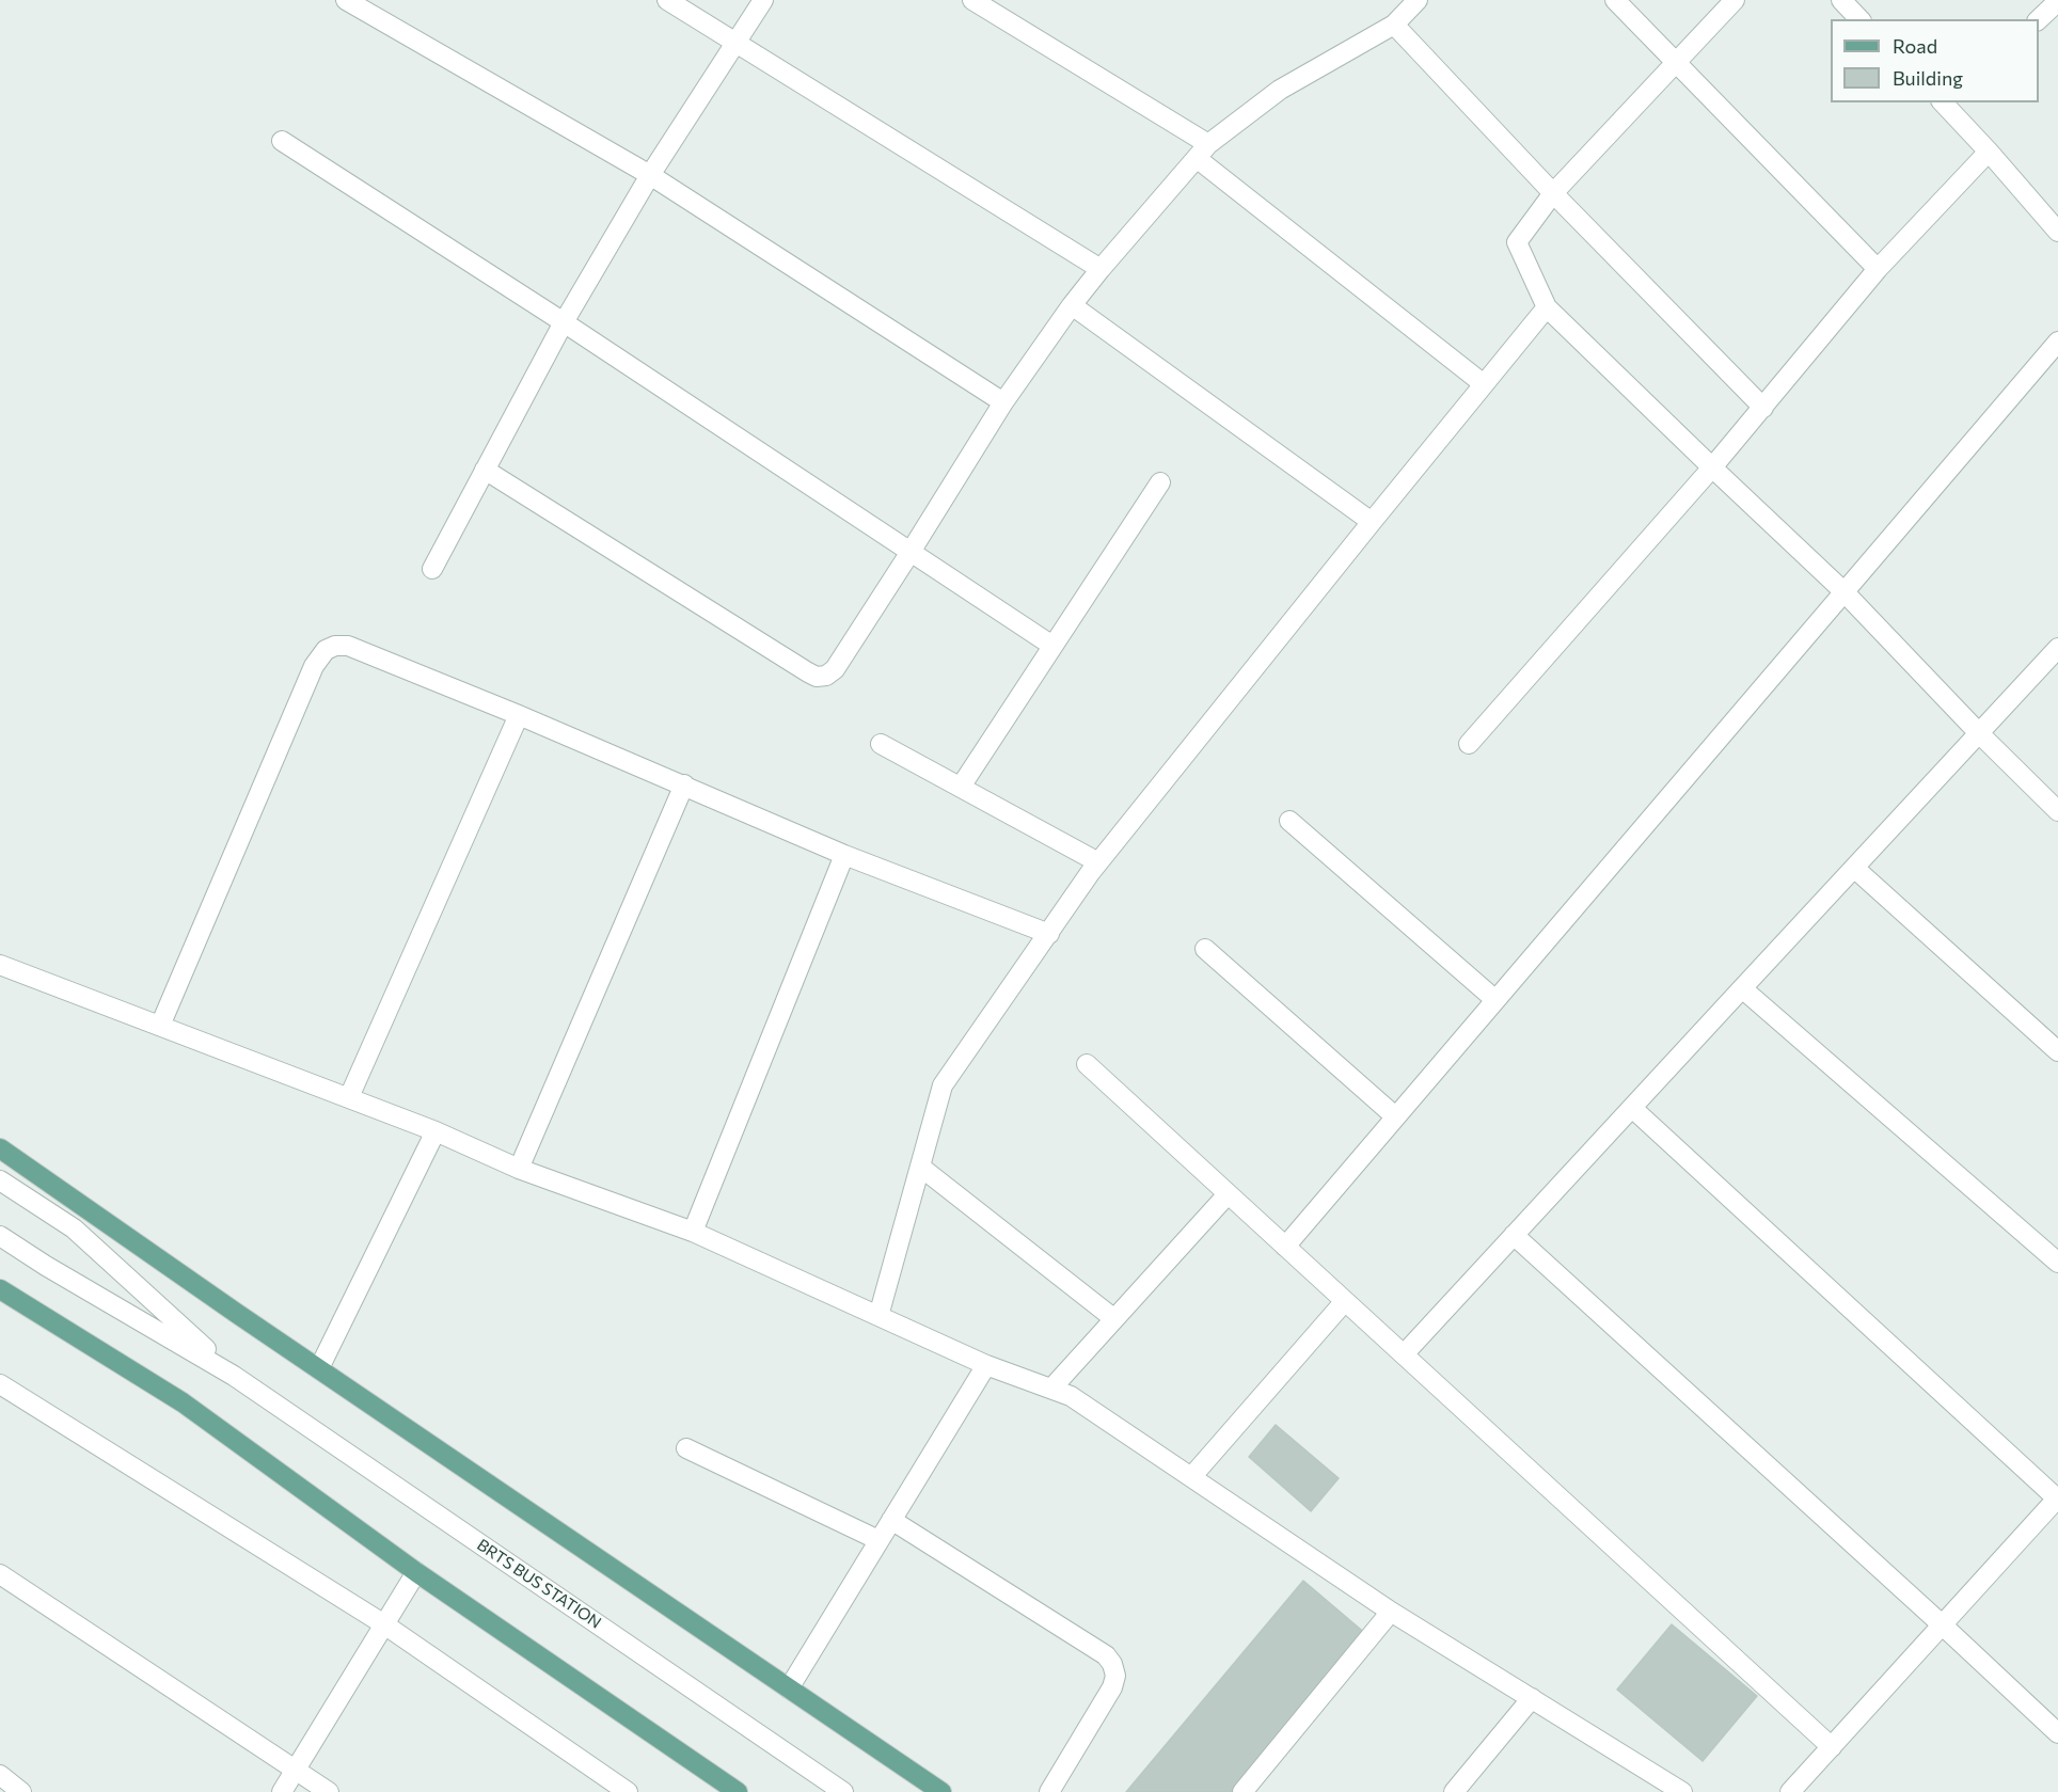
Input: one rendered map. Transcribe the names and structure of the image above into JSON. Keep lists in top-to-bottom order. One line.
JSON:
{"streets":{"street":["BRTS BUS STATION"]},"legend":["Road","Building"]}
